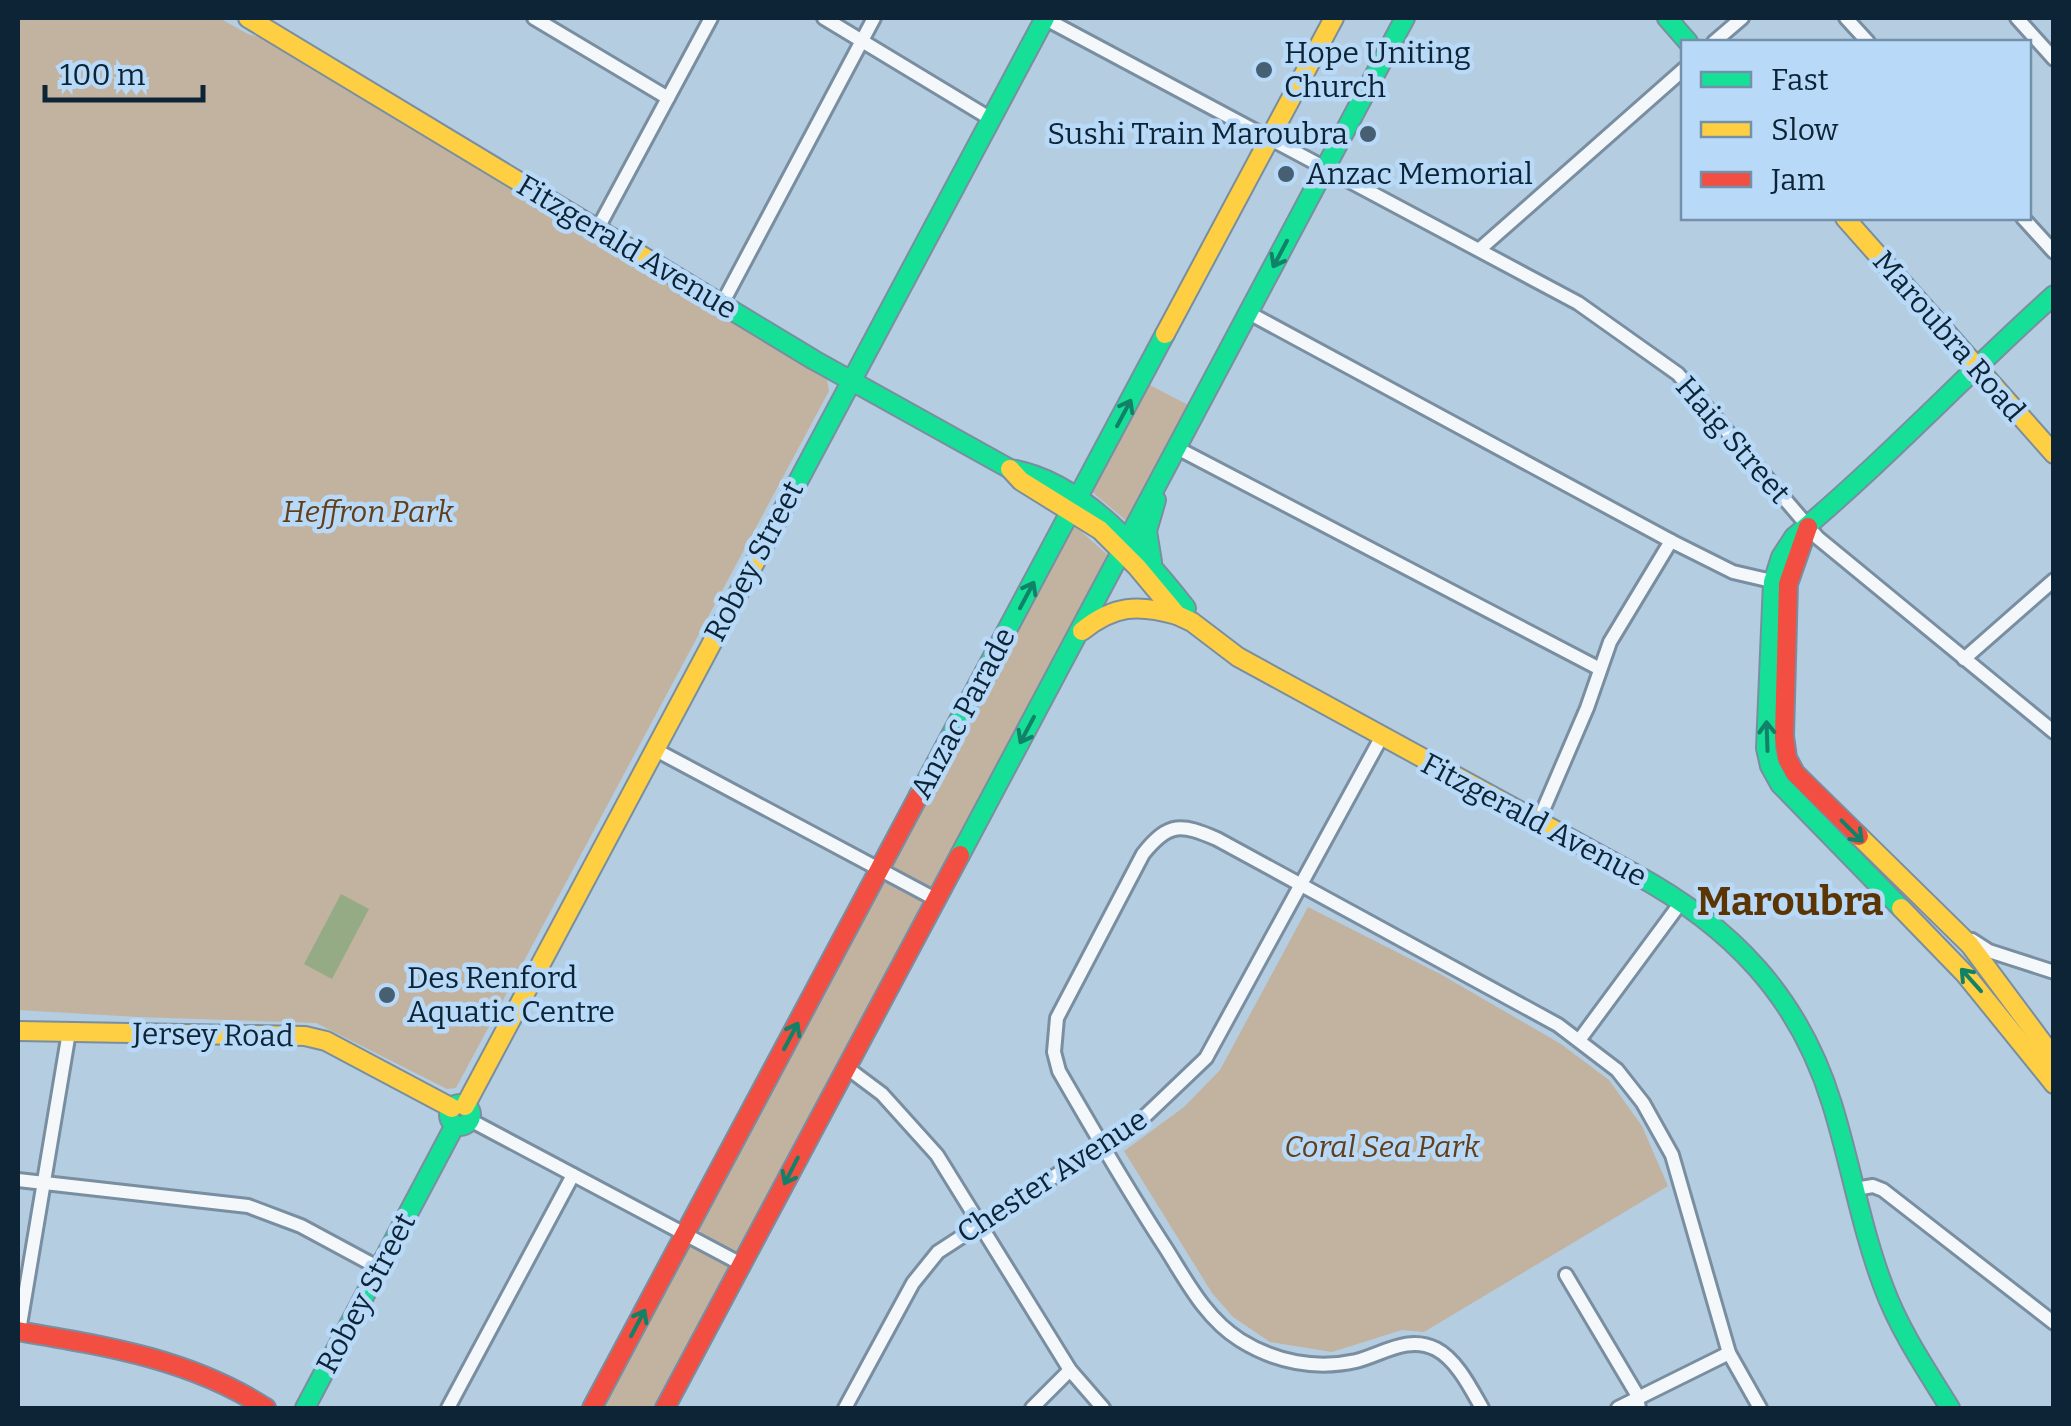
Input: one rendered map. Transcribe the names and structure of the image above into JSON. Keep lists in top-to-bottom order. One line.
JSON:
{"streets":{"street":["Fitzgerald Avenue","Maroubra Road","Haig Street","Robey Street","Anzac Parade","Jersey Road","Chester Avenue"]},"crossings":[["Fitzgerald Avenue","Robey Street"],["Fitzgerald Avenue","Anzac Parade"],["Fitzgerald Avenue","Chester Avenue"],["Haig Street","Robey Street"],["Haig Street","Anzac Parade"],["Robey Street","Jersey Road"]],"districts":["Maroubra"],"parks":["Heffron Park","Coral Sea Park"],"places":["Hope Uniting Church","Sushi Train Maroubra","Anzac Memorial","Des Renford Aquatic Centre"],"legend":["Fast","Slow","Jam"],"scale_bar":"100 m"}
